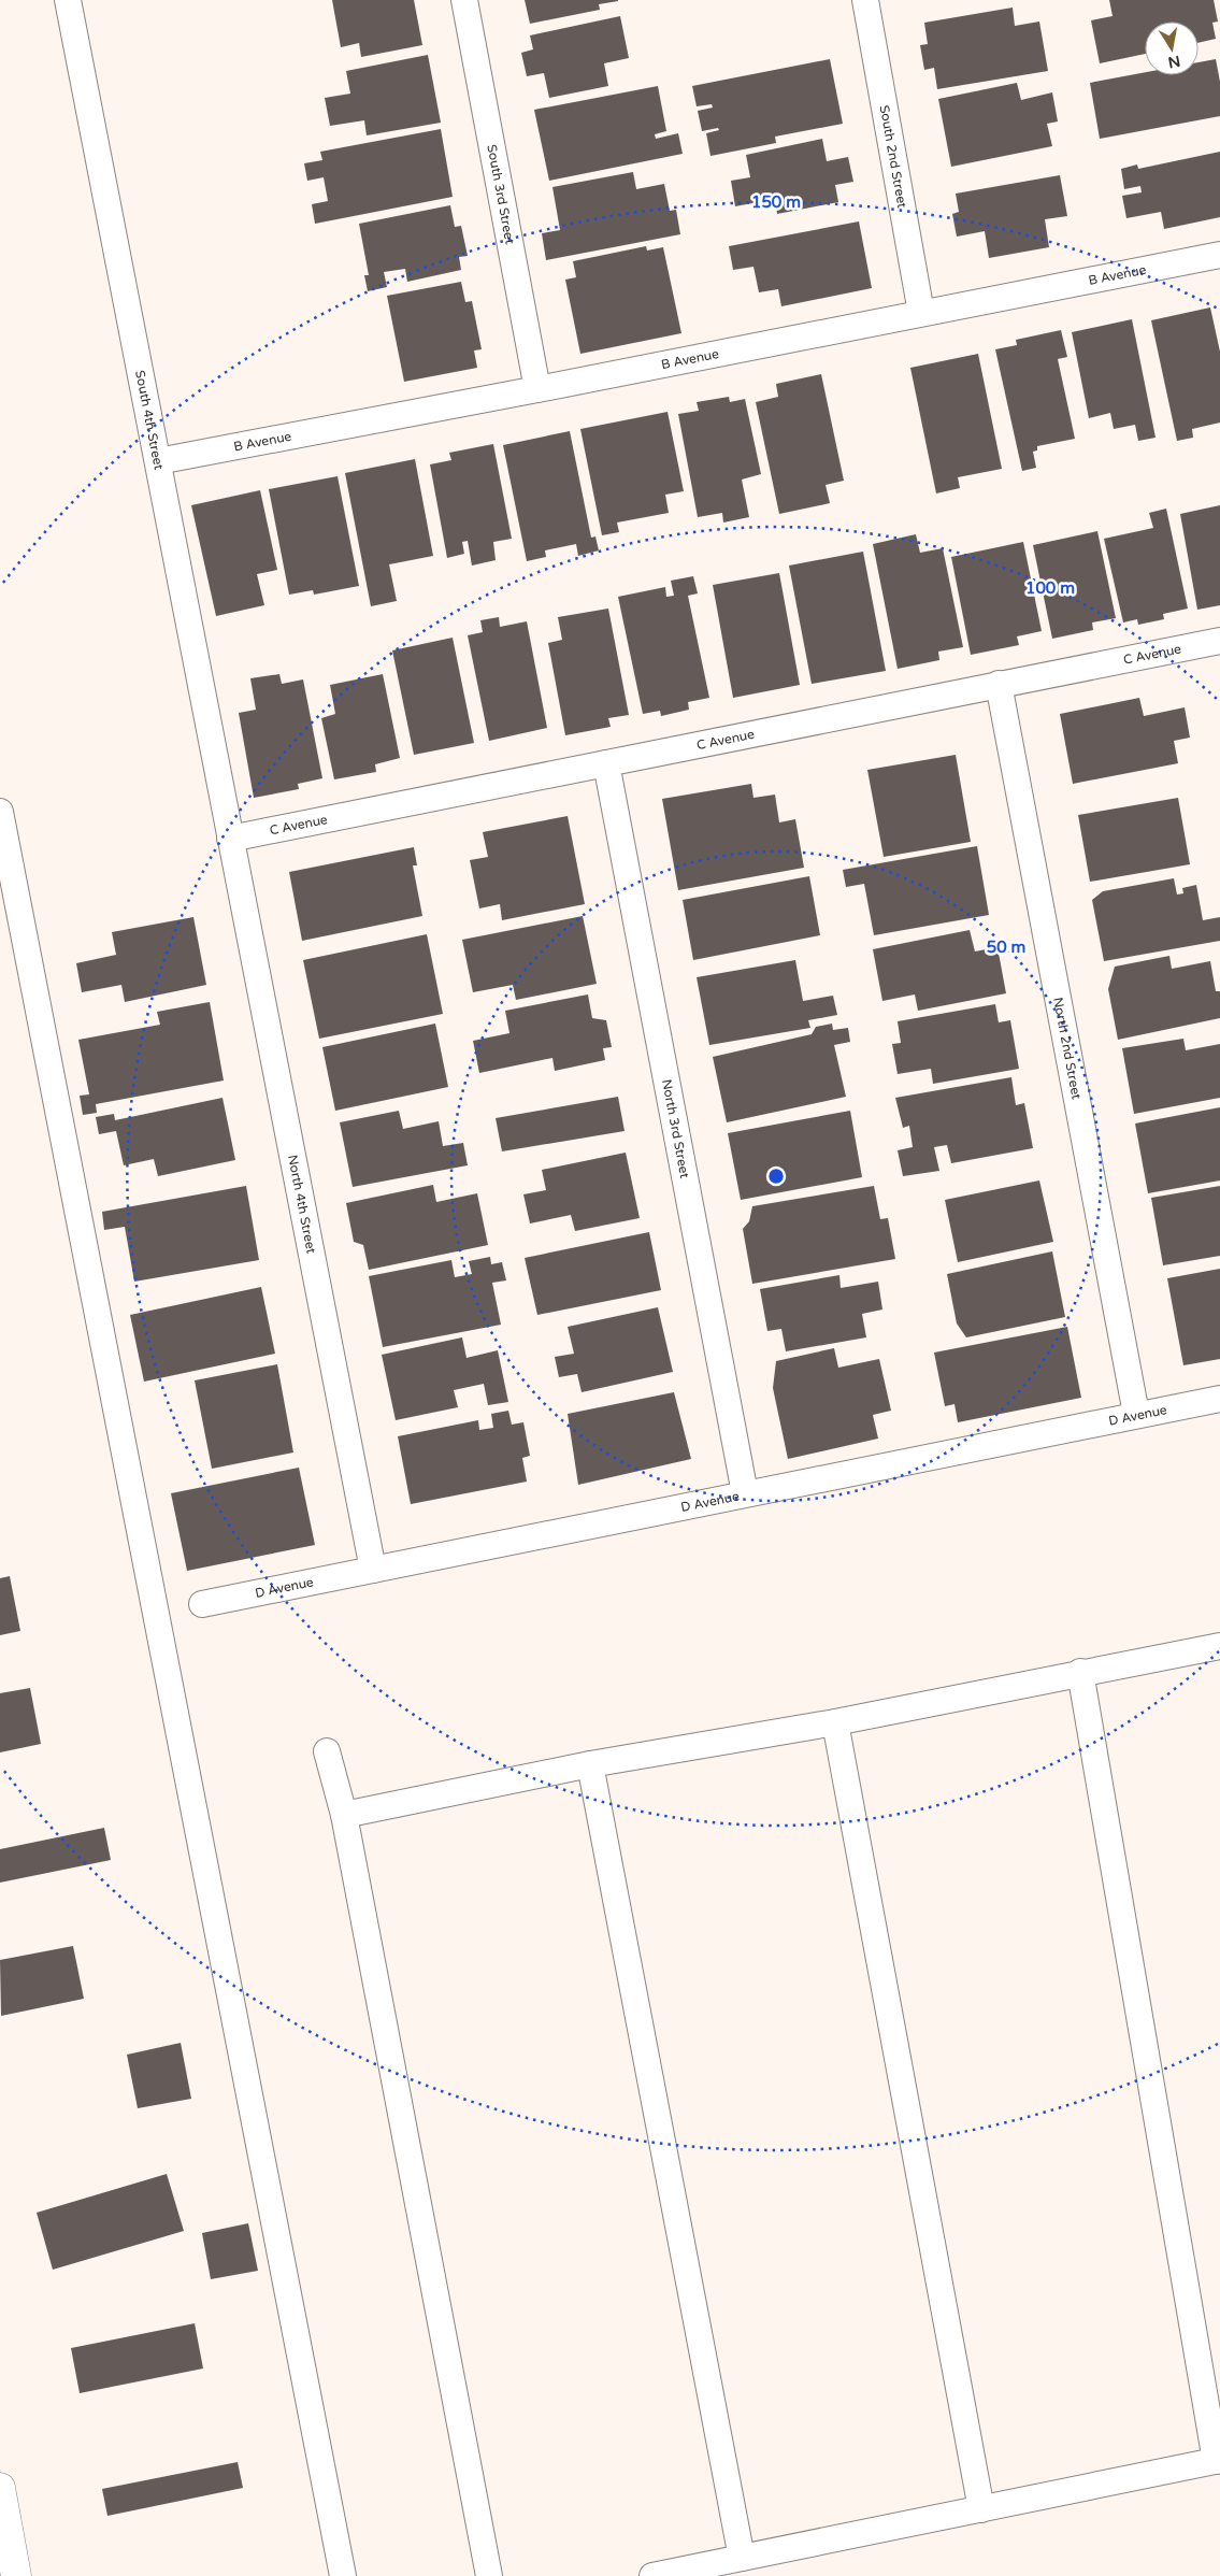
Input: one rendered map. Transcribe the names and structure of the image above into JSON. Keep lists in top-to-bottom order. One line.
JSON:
{"streets":{"lane":["South 2nd Street","South 3rd Street","B Avenue","South 4th Street","C Avenue","North 2nd Street","North 3rd Street","North 4th Street","D Avenue"]},"crossings":[["South 2nd Street","B Avenue"],["South 3rd Street","B Avenue"],["B Avenue","South 4th Street"],["South 4th Street","C Avenue"],["South 4th Street","North 4th Street"],["C Avenue","North 2nd Street"],["C Avenue","North 3rd Street"],["C Avenue","North 4th Street"],["North 2nd Street","D Avenue"],["North 3rd Street","D Avenue"],["North 4th Street","D Avenue"]],"north":"bottom","rings":["150 m","100 m","50 m"]}
